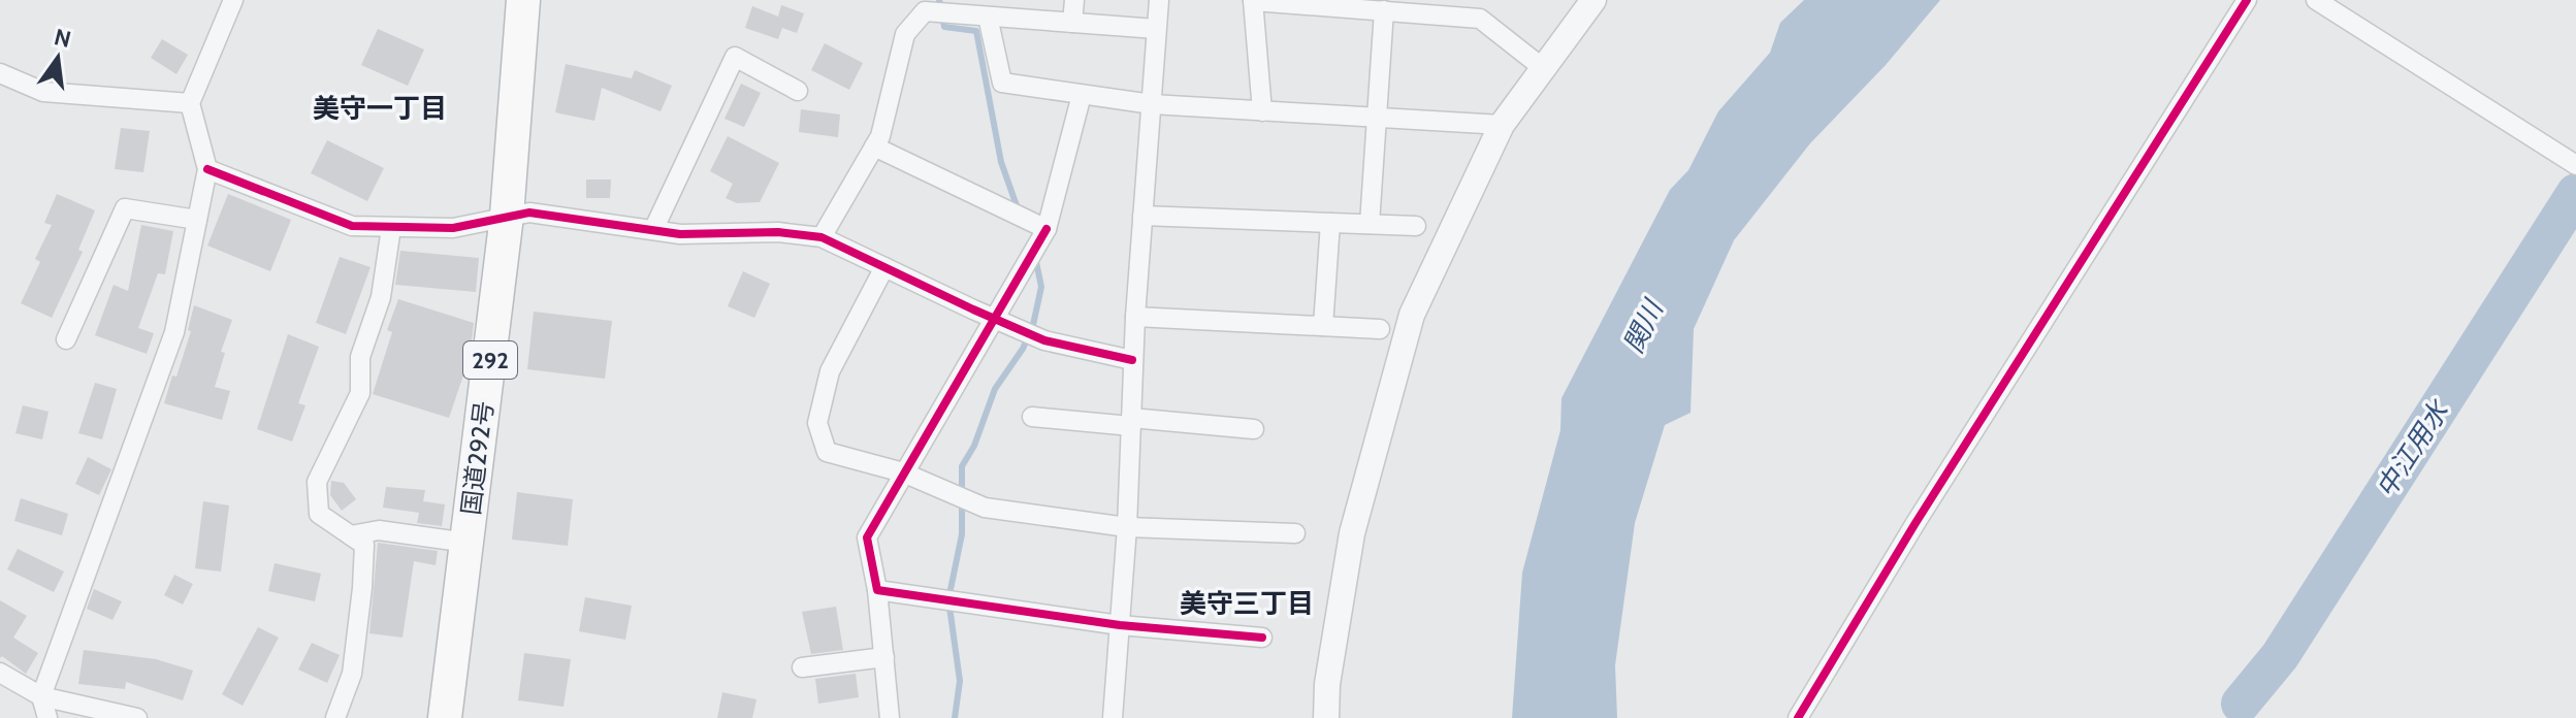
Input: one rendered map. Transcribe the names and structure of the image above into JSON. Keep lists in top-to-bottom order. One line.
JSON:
{"streets":{"highway":["292","国道292号"]},"districts":["美守一丁目","美守三丁目"],"water":["関川","中江用水"],"north":"top"}
